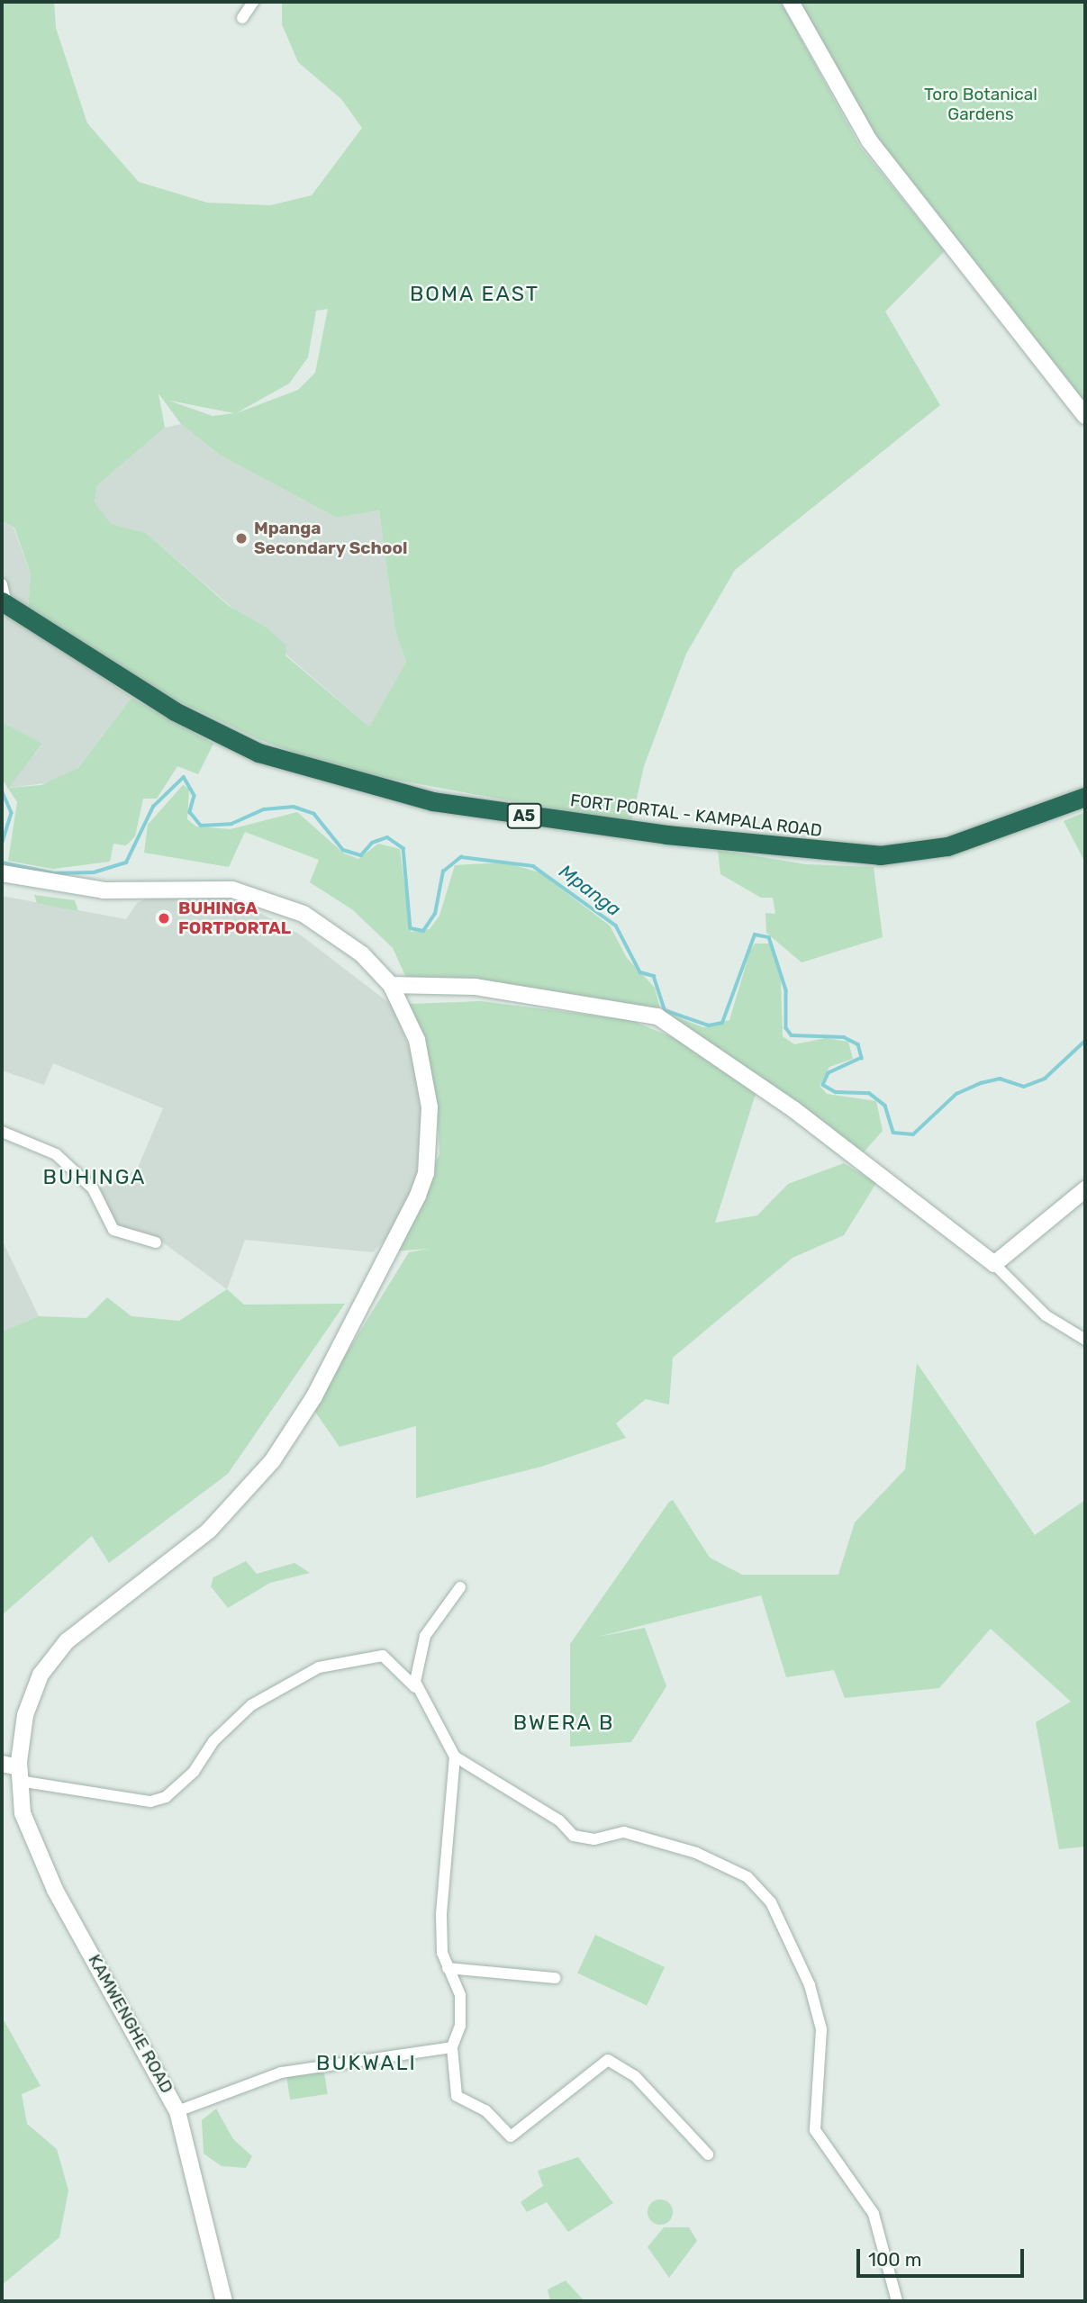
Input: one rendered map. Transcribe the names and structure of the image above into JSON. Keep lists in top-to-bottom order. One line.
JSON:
{"streets":{"highway":["A5","FORT PORTAL - KAMPALA ROAD"],"main road":["KAMWENGHE ROAD"]},"districts":["BOMA EAST","BUHINGA","BWERA B","BUKWALI"],"water":["Mpanga"],"parks":["Toro Botanical Gardens"],"places":["Mpanga Secondary School","BUHINGA FORTPORTAL"],"scale_bar":"100 m"}
